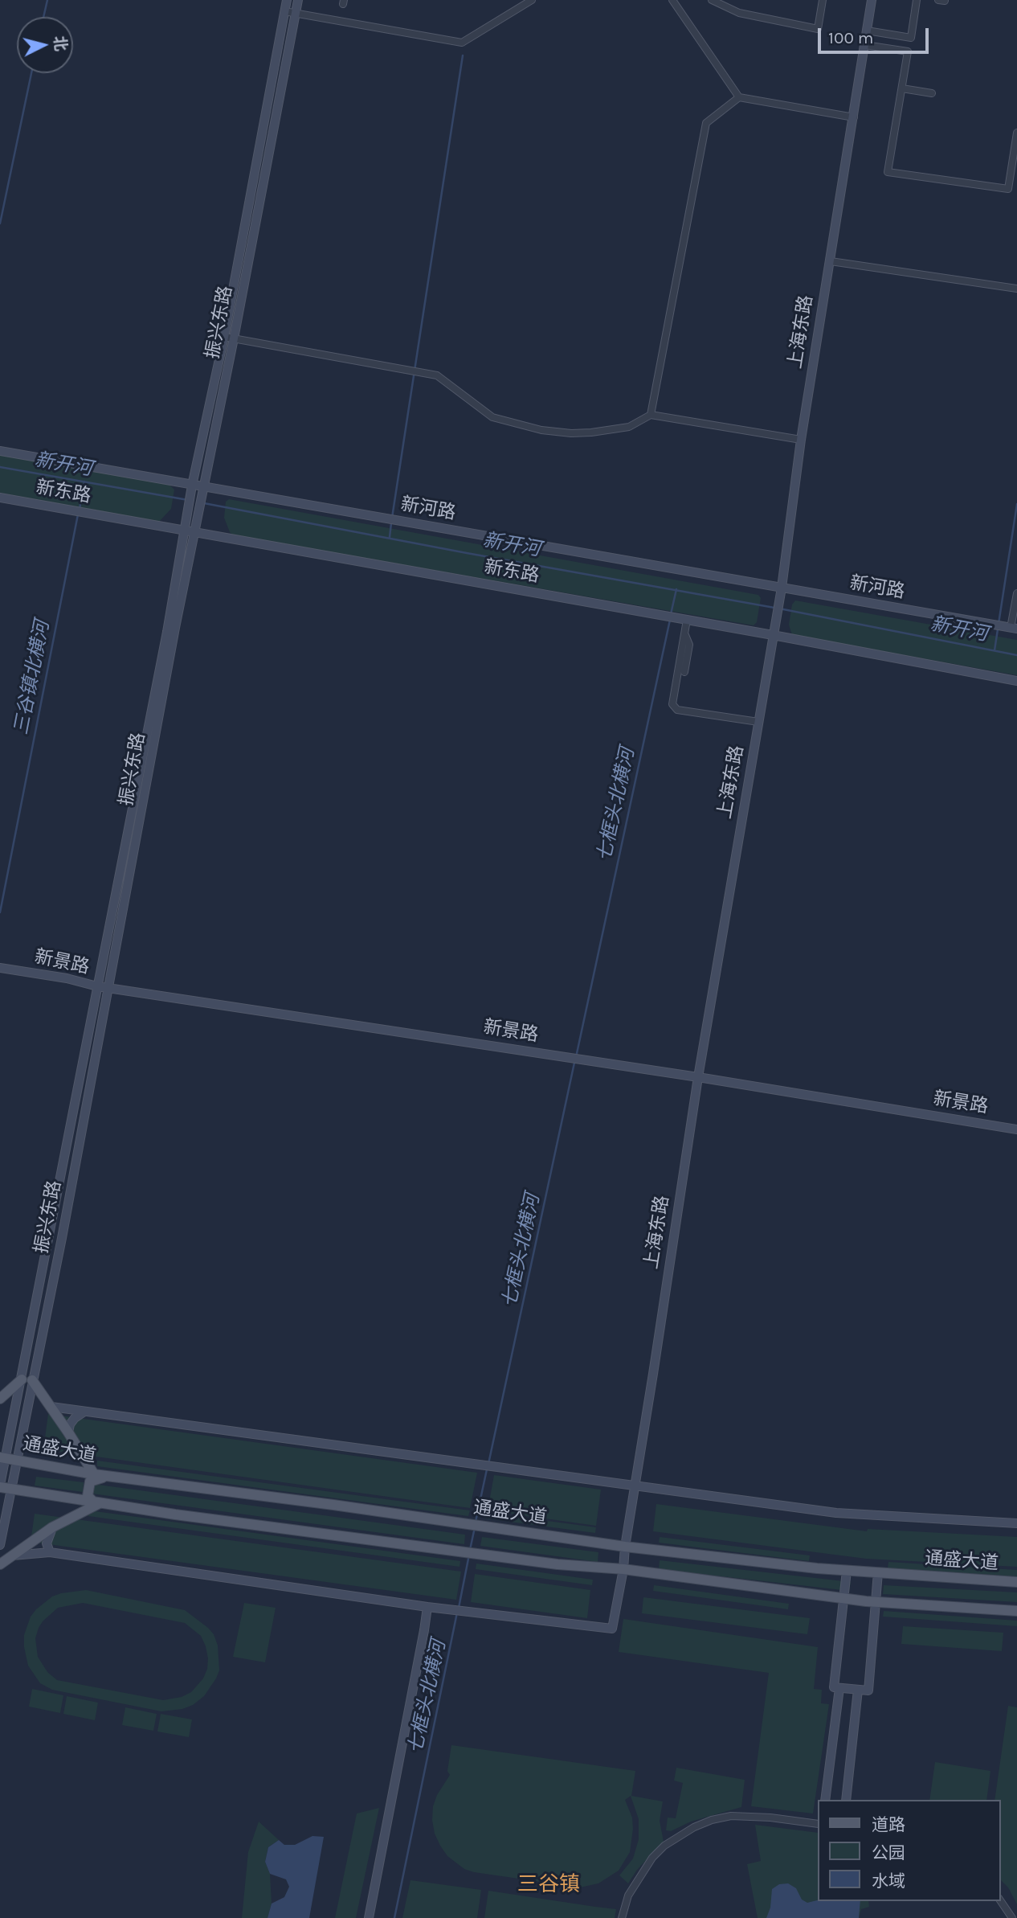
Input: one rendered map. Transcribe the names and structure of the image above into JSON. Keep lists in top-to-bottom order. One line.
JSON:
{"streets":{"main road":["通盛大道"],"street":["振兴东路","上海东路","新东路","新河路","新景路"]},"crossings":[["振兴东路","新东路"],["振兴东路","新河路"],["振兴东路","新景路"],["振兴东路","通盛大道"],["上海东路","新东路"],["上海东路","新河路"],["上海东路","新景路"],["上海东路","通盛大道"]],"districts":["三谷镇"],"water":["新开河","三谷镇北横河","七框头北横河"],"legend":["道路","公园","水域"],"scale_bar":"100 m","north":"right"}
